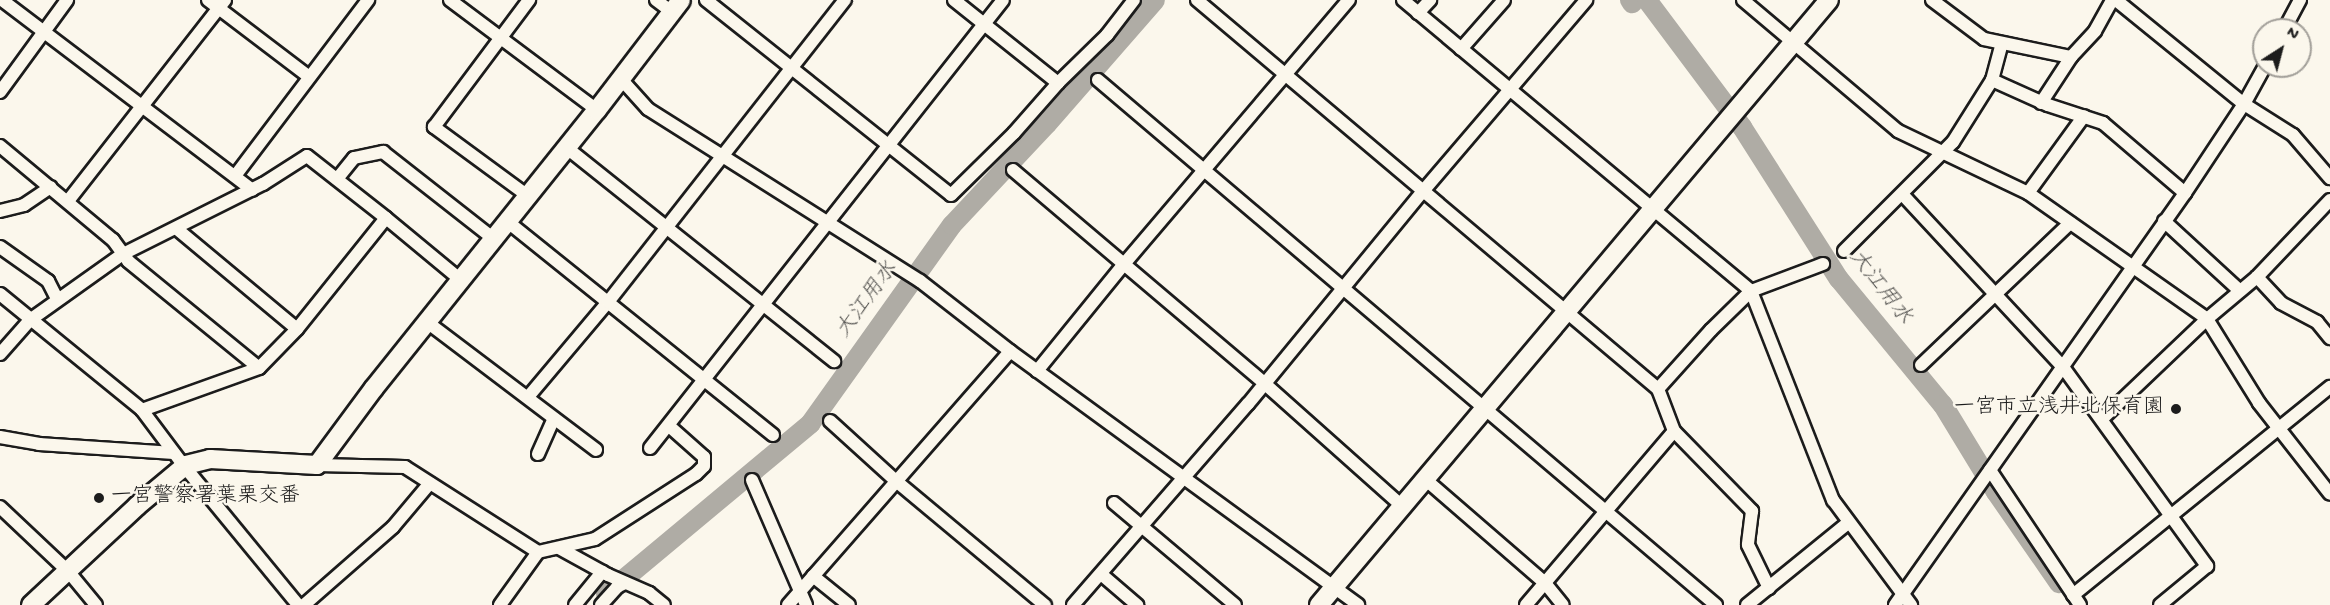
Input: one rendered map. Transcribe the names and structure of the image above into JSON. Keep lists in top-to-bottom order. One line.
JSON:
{"water":["大江用水"],"places":["一宮市立浅井北保育園","一宮警察署葉栗交番"],"north":"top right"}
